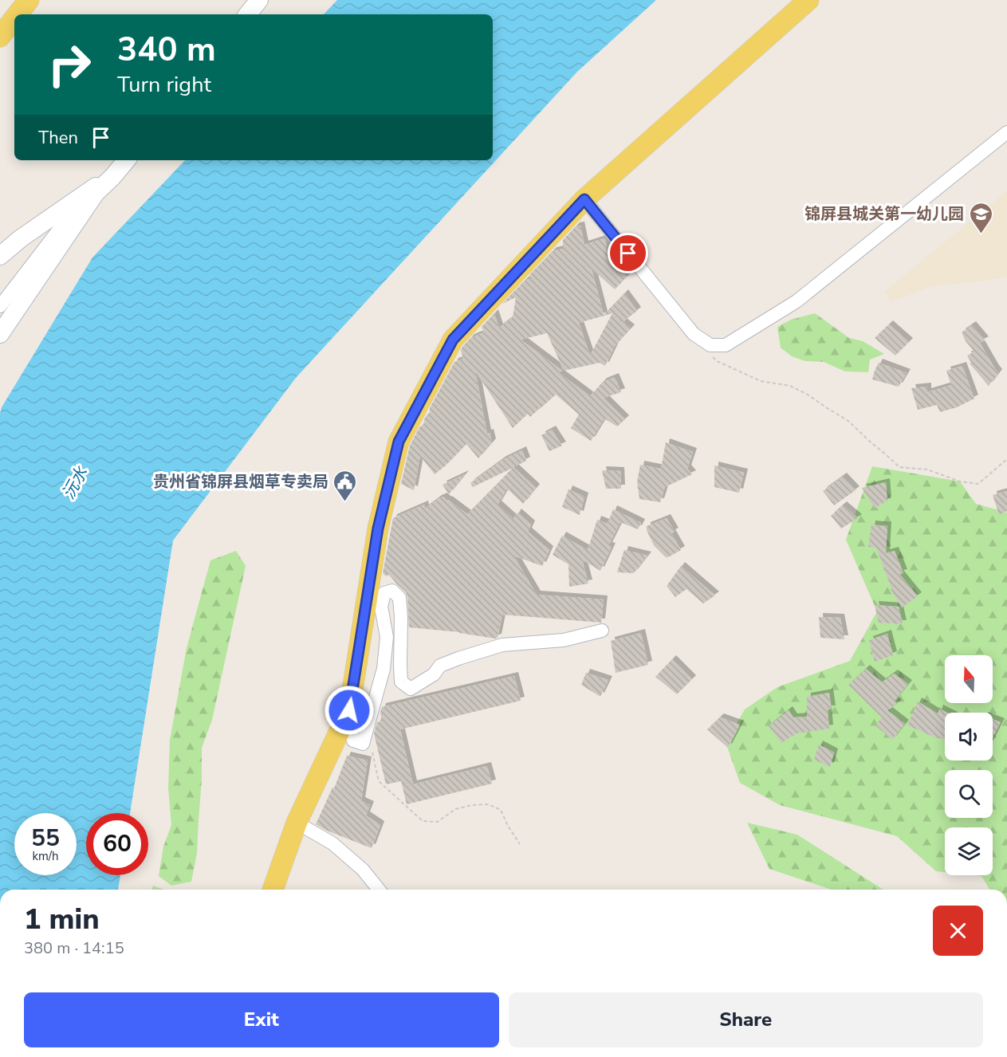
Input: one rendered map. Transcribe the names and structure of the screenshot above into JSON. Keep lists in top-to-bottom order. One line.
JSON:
{"water":["沅水"],"places":{"school or university":["锦屏县城关第一幼儿园"],"public building":["贵州省锦屏县烟草专卖局"]},"north":"top","page":{"turn":["340 m","Turn right"],"then":"Then","speed":"55 km/h","limit":"60","heading":["1 min","380 m · 14:15"],"buttons":["Exit","Share"]}}
